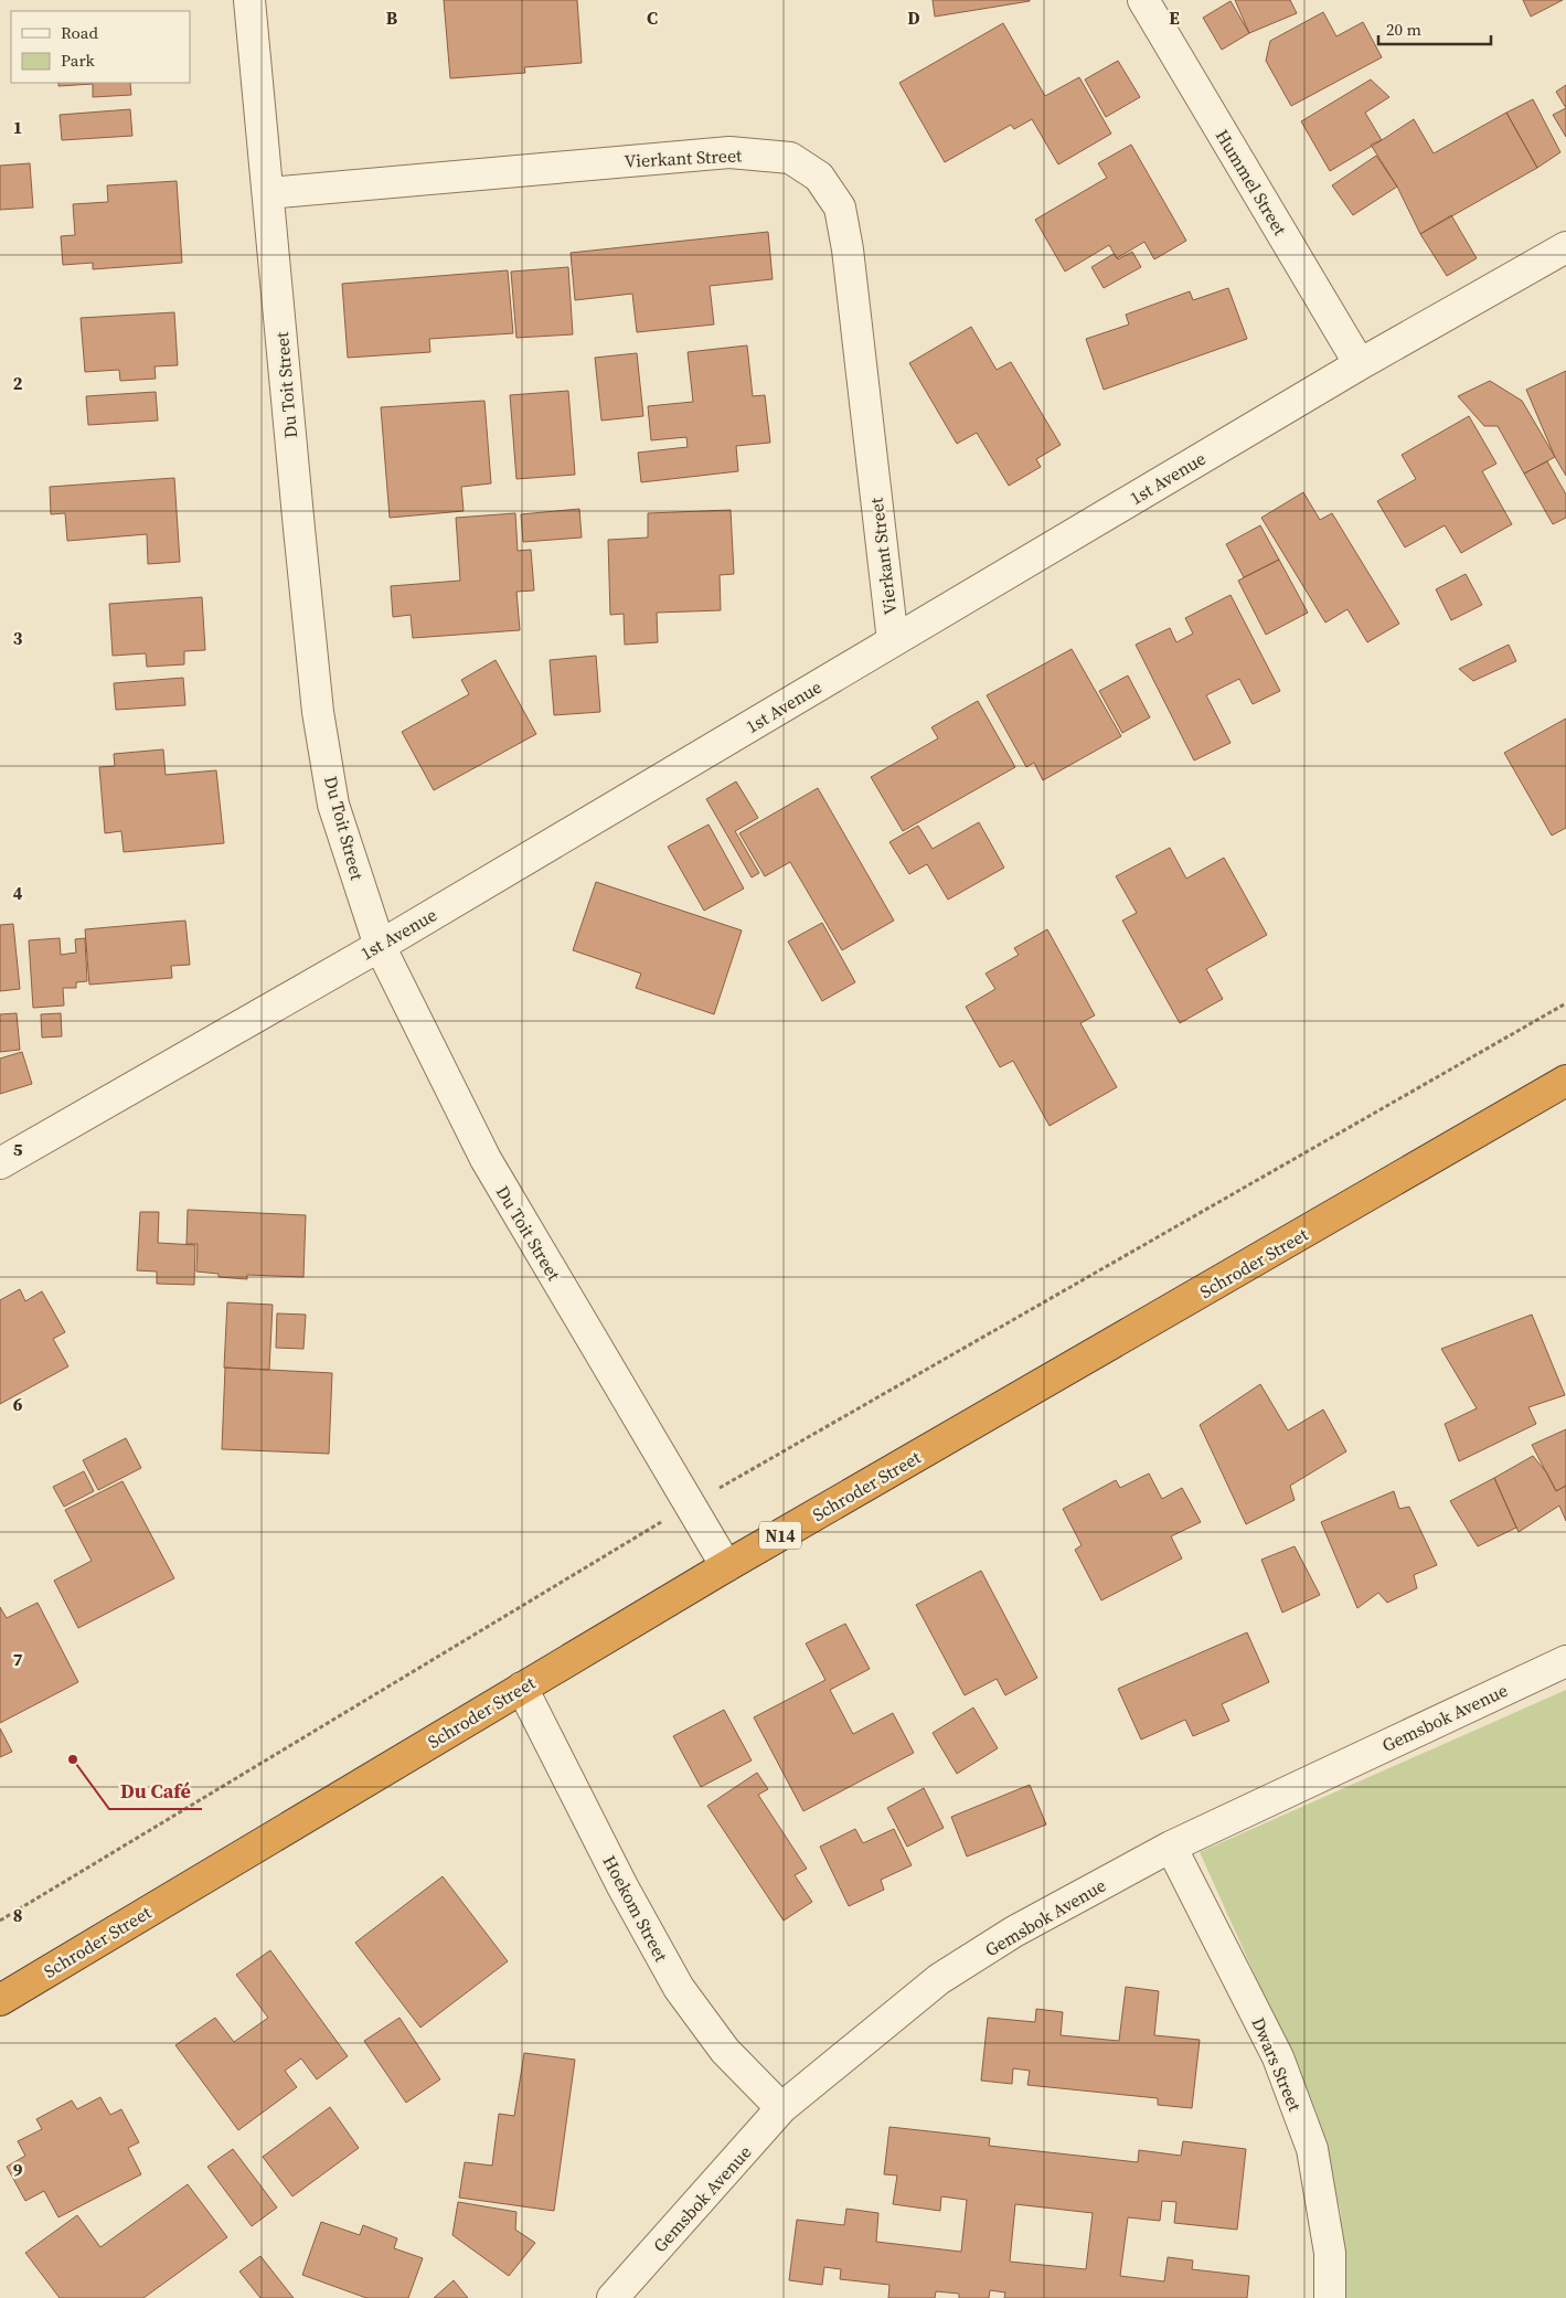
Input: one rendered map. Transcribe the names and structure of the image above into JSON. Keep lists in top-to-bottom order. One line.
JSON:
{"streets":{"highway":["Schroder Street","N14"],"street":["Vierkant Street","Hummel Street","Du Toit Street","1st Avenue","Gemsbok Avenue","Hoekom Street","Dwars Street"]},"crossings":[["Vierkant Street","Du Toit Street"],["Vierkant Street","1st Avenue"],["Hummel Street","1st Avenue"],["Du Toit Street","1st Avenue"],["Du Toit Street","Schroder Street"],["Schroder Street","Hoekom Street"],["Gemsbok Avenue","Hoekom Street"],["Gemsbok Avenue","Dwars Street"]],"places":["Du Café"],"legend":["Road","Park"],"scale_bar":"20 m","grid":{"columns":["B","C","D","E"],"rows":["1","2","3","4","5","6","7","8","9"]}}
